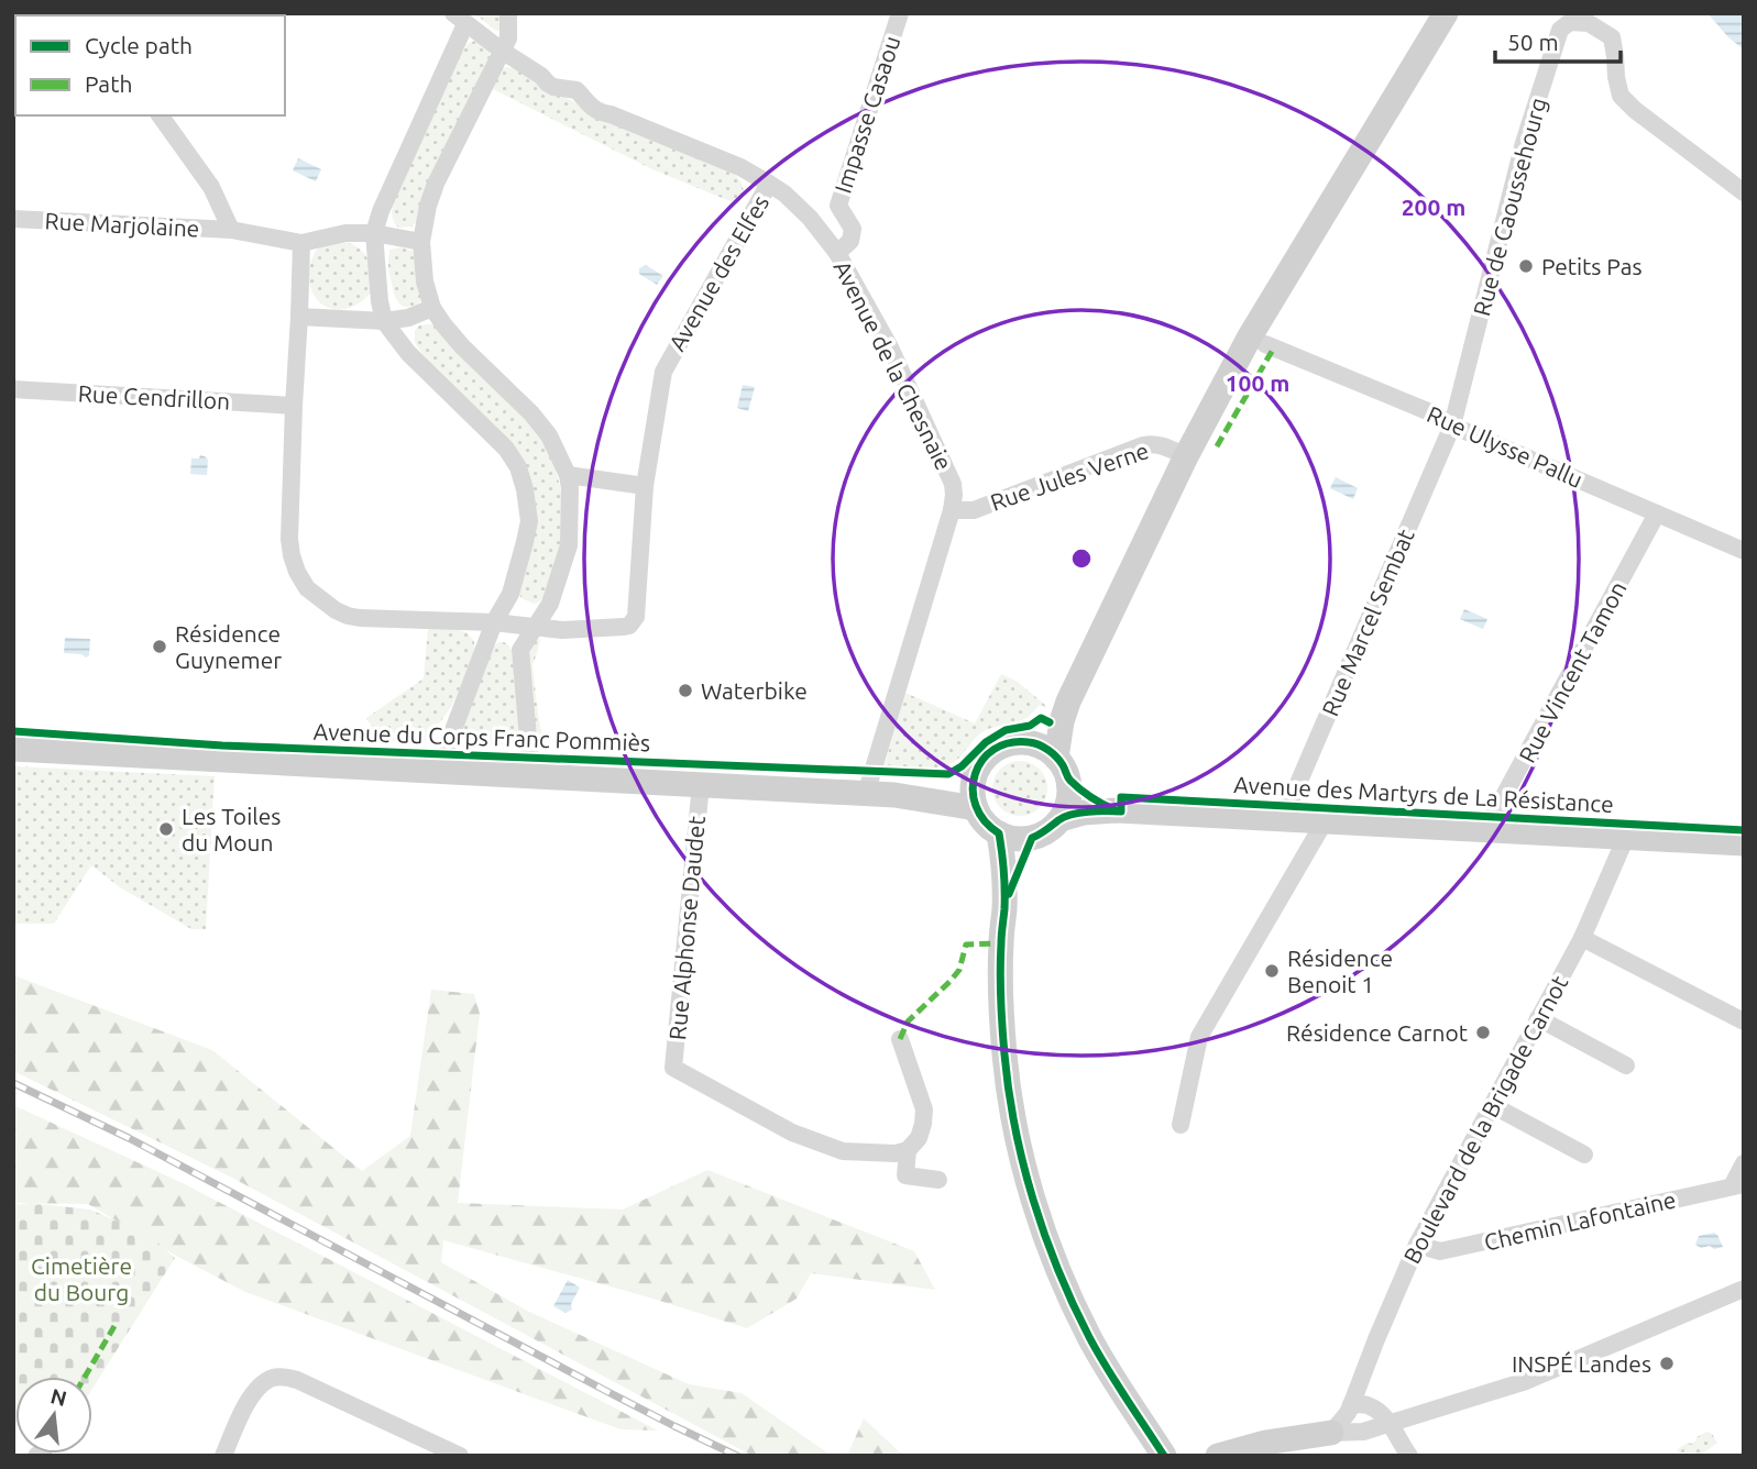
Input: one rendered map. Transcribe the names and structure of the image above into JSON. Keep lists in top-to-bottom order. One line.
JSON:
{"streets":{"main road":["Avenue du Corps Franc Pommiès","Avenue des Martyrs de La Résistance"],"street":["Impasse Casaou","Rue de Caoussehourg","Rue Marjolaine","Avenue des Elfes","Avenue de la Chesnaie","Rue Cendrillon","Rue Ulysse Pallu","Rue Jules Verne","Rue Marcel Sembat","Rue Vincent Tamon","Rue Alphonse Daudet","Boulevard de la Brigade Carnot","Chemin Lafontaine"]},"crossings":[["Impasse Casaou","Avenue de la Chesnaie"],["Rue de Caoussehourg","Rue Ulysse Pallu"],["Rue de Caoussehourg","Rue Marcel Sembat"],["Avenue des Elfes","Avenue de la Chesnaie"],["Avenue de la Chesnaie","Rue Jules Verne"],["Avenue de la Chesnaie","Avenue du Corps Franc Pommiès"],["Rue Ulysse Pallu","Rue Marcel Sembat"],["Rue Ulysse Pallu","Rue Vincent Tamon"],["Rue Marcel Sembat","Avenue des Martyrs de La Résistance"],["Rue Vincent Tamon","Avenue des Martyrs de La Résistance"],["Avenue du Corps Franc Pommiès","Avenue des Martyrs de La Résistance"],["Avenue du Corps Franc Pommiès","Rue Alphonse Daudet"],["Avenue des Martyrs de La Résistance","Boulevard de la Brigade Carnot"],["Boulevard de la Brigade Carnot","Chemin Lafontaine"]],"parks":["Cimetière du Bourg"],"places":["Petits Pas","Résidence Guynemer","Waterbike","Les Toiles du Moun","Résidence Benoit 1","Résidence Carnot","INSPÉ Landes"],"legend":["Cycle path","Path"],"scale_bar":"50 m","north":"top","rings":["200 m","100 m"]}
